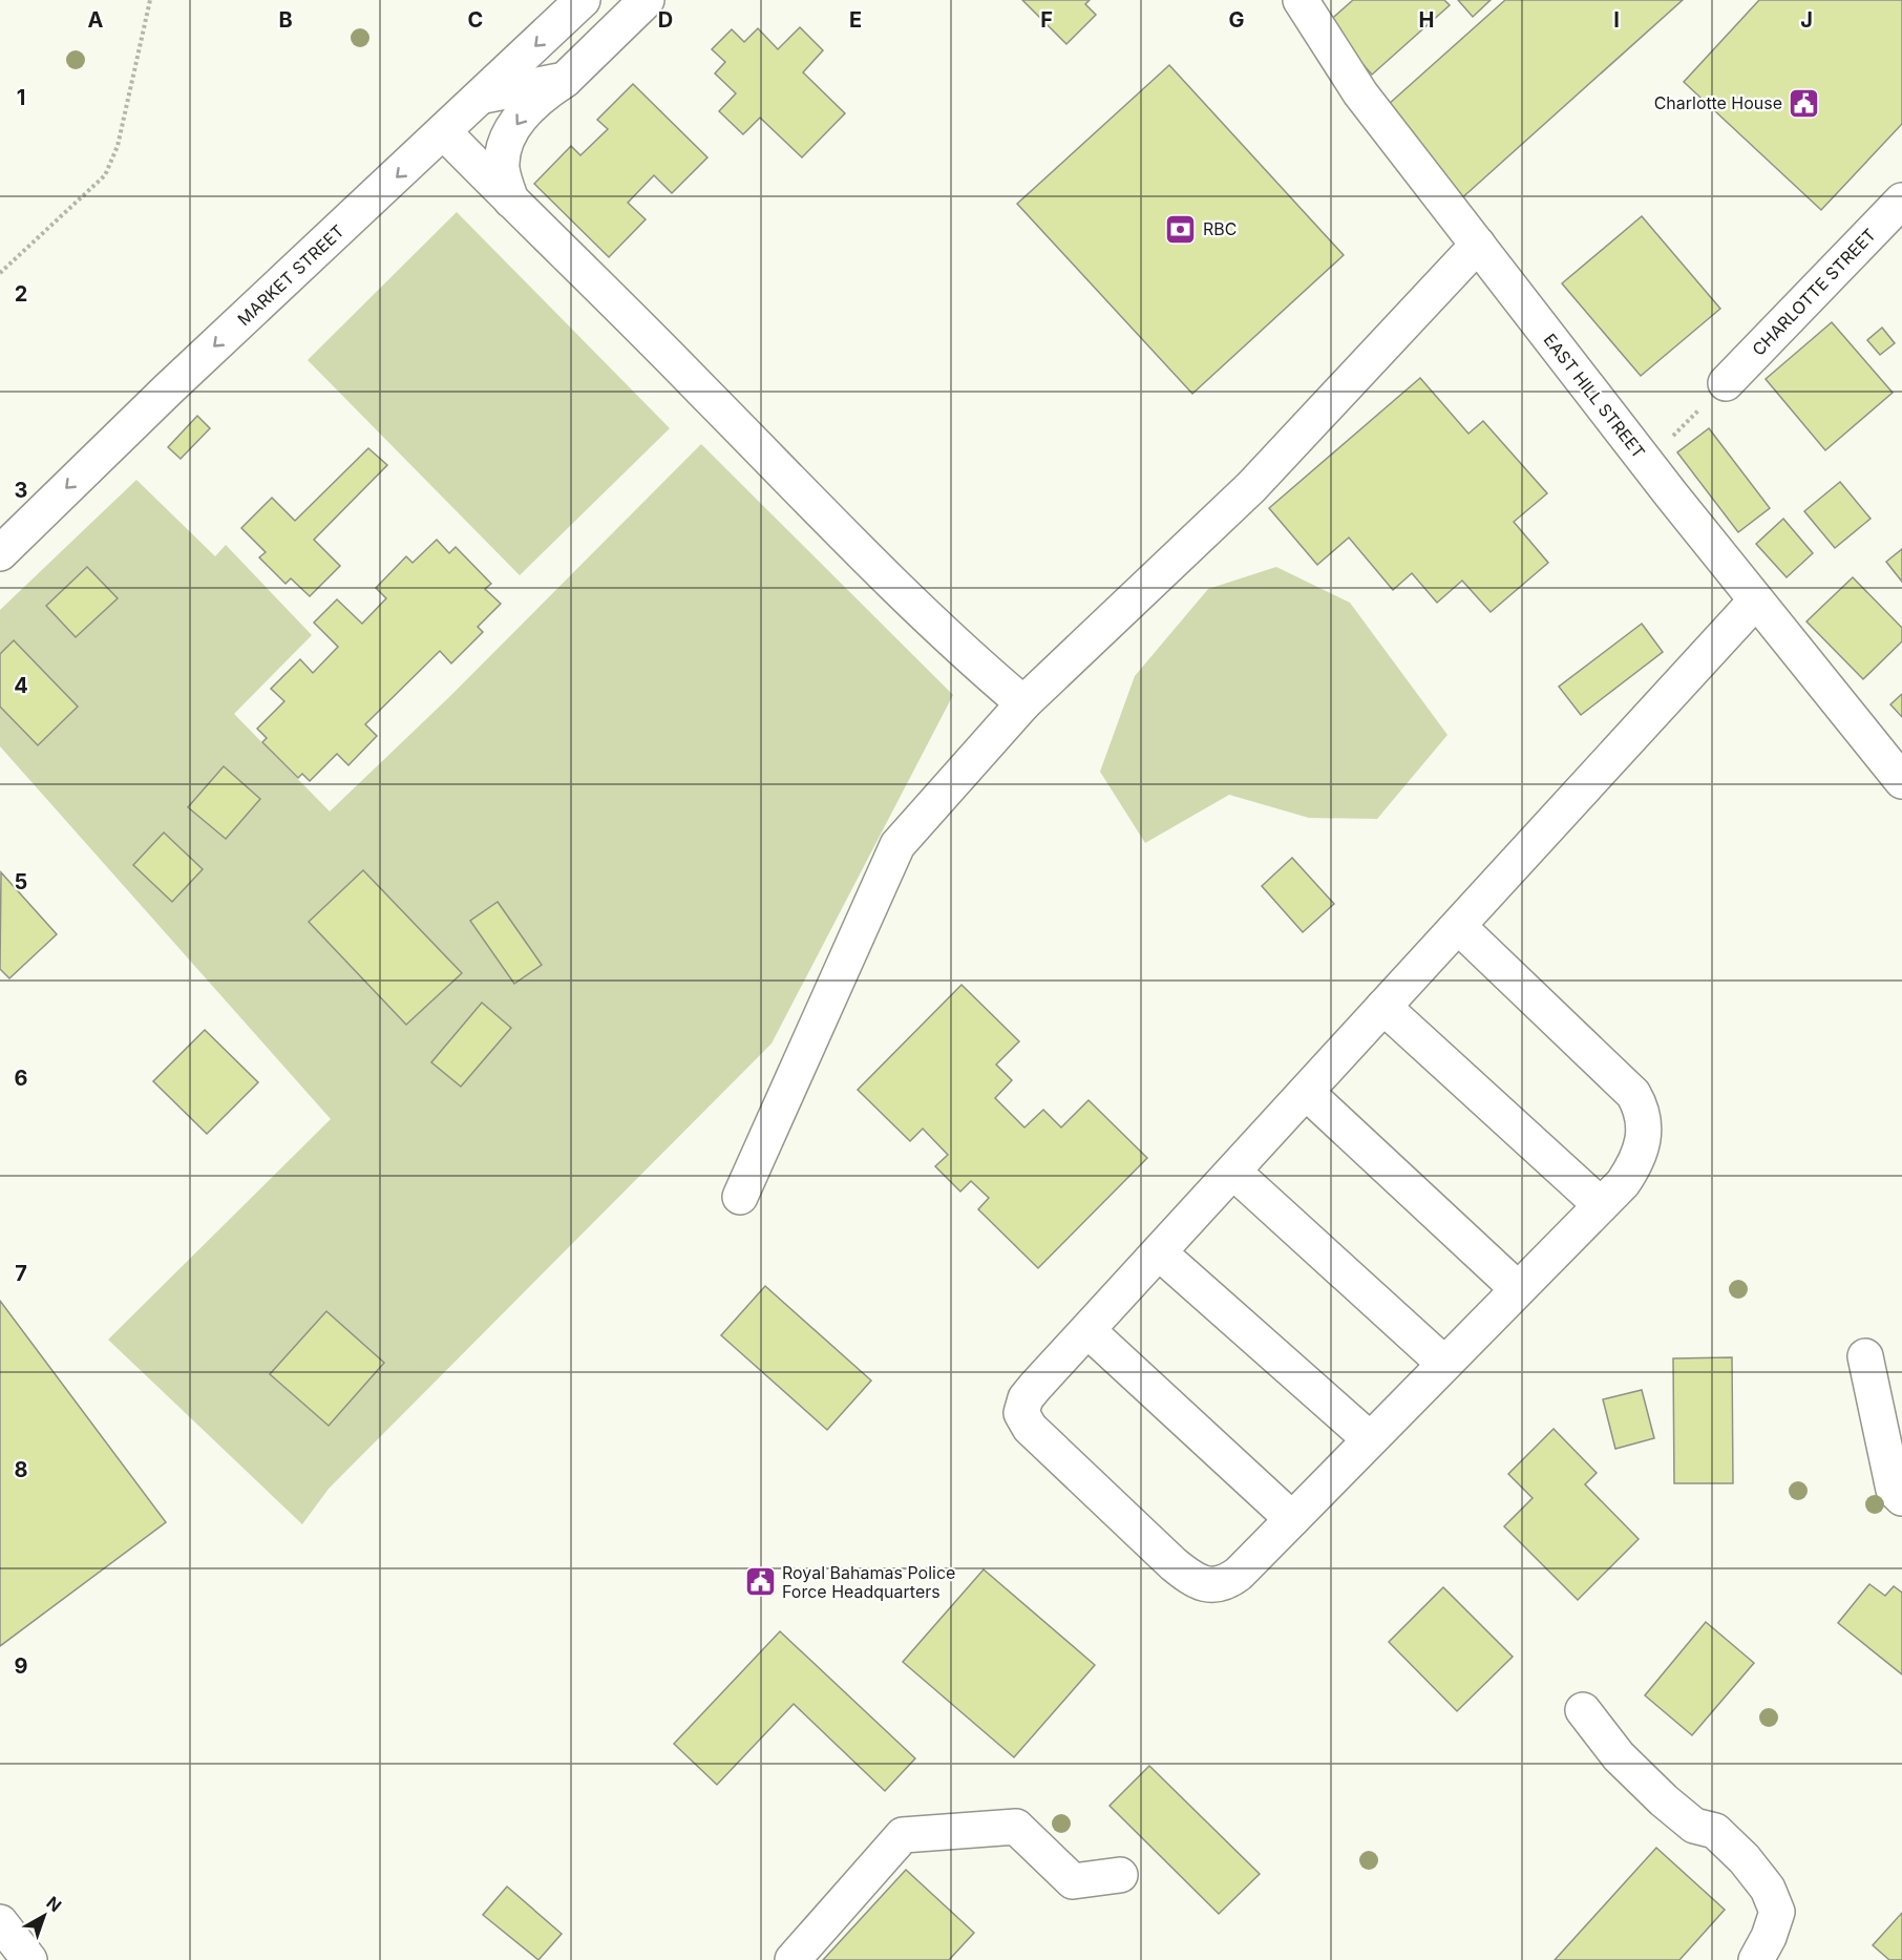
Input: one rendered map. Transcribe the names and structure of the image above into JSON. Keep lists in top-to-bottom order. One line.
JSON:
{"streets":{"main road":["MARKET STREET","CHARLOTTE STREET","EAST HILL STREET"]},"one_way":["MARKET STREET"],"places":{"public building":["Charlotte House","Royal Bahamas Police Force Headquarters"],"bank":["RBC"]},"north":"top right","grid":{"columns":["A","B","C","D","E","F","G","H","I","J"],"rows":["1","2","3","4","5","6","7","8","9"]}}
